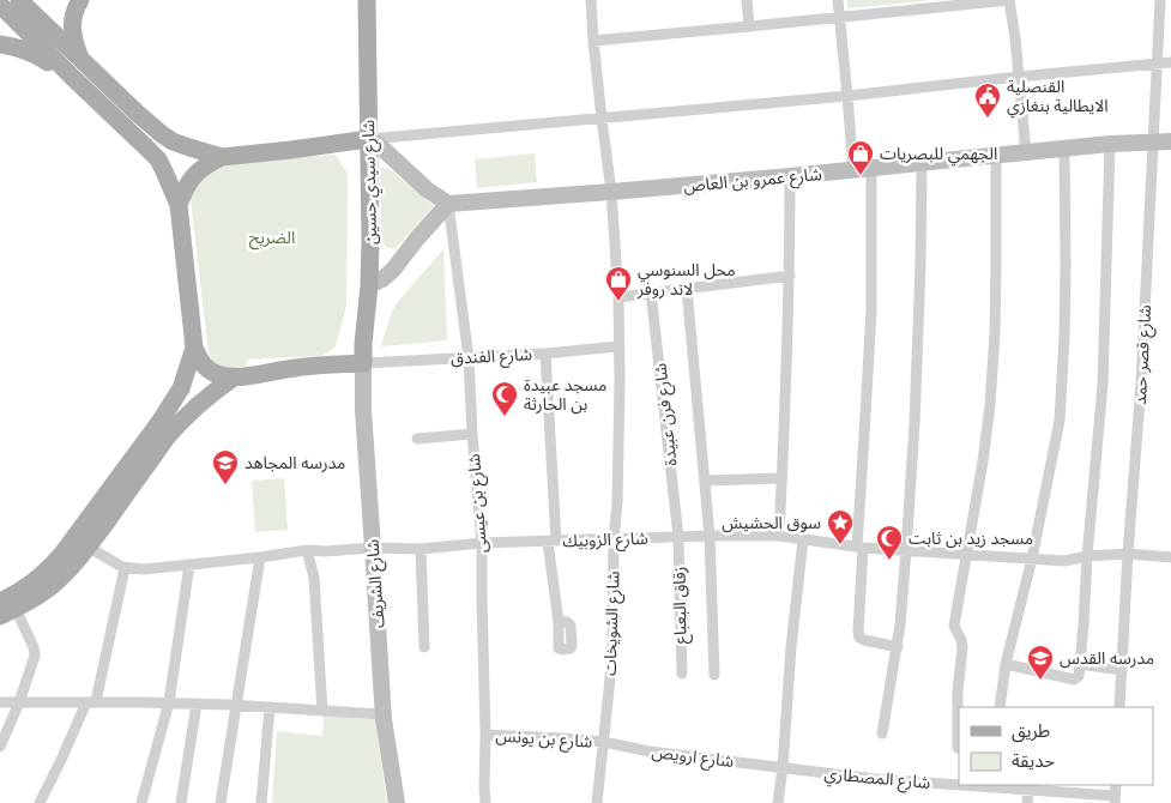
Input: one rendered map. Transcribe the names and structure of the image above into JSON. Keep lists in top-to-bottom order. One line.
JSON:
{"streets":{"main road":["شارع سيدي حسين"],"street":["شارع عمرو بن العاص","شارع قصر حمد","شارع الفندق","شارع فرن عبيدة","شارع بن عيسى","شارع الزوبيك","شارع الشريف","زقاق البعباع","شارع الشويخات","شارع بن يونس","شارع ارويص","شارع المصطاري"]},"crossings":[["شارع عمرو بن العاص","شارع قصر حمد"],["شارع عمرو بن العاص","شارع بن عيسى"],["شارع عمرو بن العاص","شارع الشويخات"],["شارع سيدي حسين","شارع الفندق"],["شارع سيدي حسين","شارع الشريف"],["شارع قصر حمد","شارع الزوبيك"],["شارع الفندق","شارع بن عيسى"],["شارع الفندق","شارع الشريف"],["شارع الفندق","شارع الشويخات"],["شارع فرن عبيدة","شارع الزوبيك"],["شارع فرن عبيدة","زقاق البعباع"],["شارع بن عيسى","شارع الزوبيك"],["شارع بن عيسى","شارع بن يونس"],["شارع الزوبيك","شارع الشريف"],["شارع الزوبيك","زقاق البعباع"],["شارع الزوبيك","شارع الشويخات"],["شارع الشويخات","شارع بن يونس"],["شارع الشويخات","شارع ارويص"],["شارع بن يونس","شارع ارويص"],["شارع ارويص","شارع المصطاري"]],"parks":["الضريح"],"places":{"public building":["القنصلية الايطالية بنغازي"],"shop":["الجهمي للبصريات","محل السنوسي لاند روفر"],"mosque":["مسجد عبيدة بن الحارثة","مسجد زيد بن ثابت"],"school or university":["مدرسه المجاهد","مدرسه القدس"],"place":["سوق الحشيش"]},"legend":["طريق","حديقة"]}
